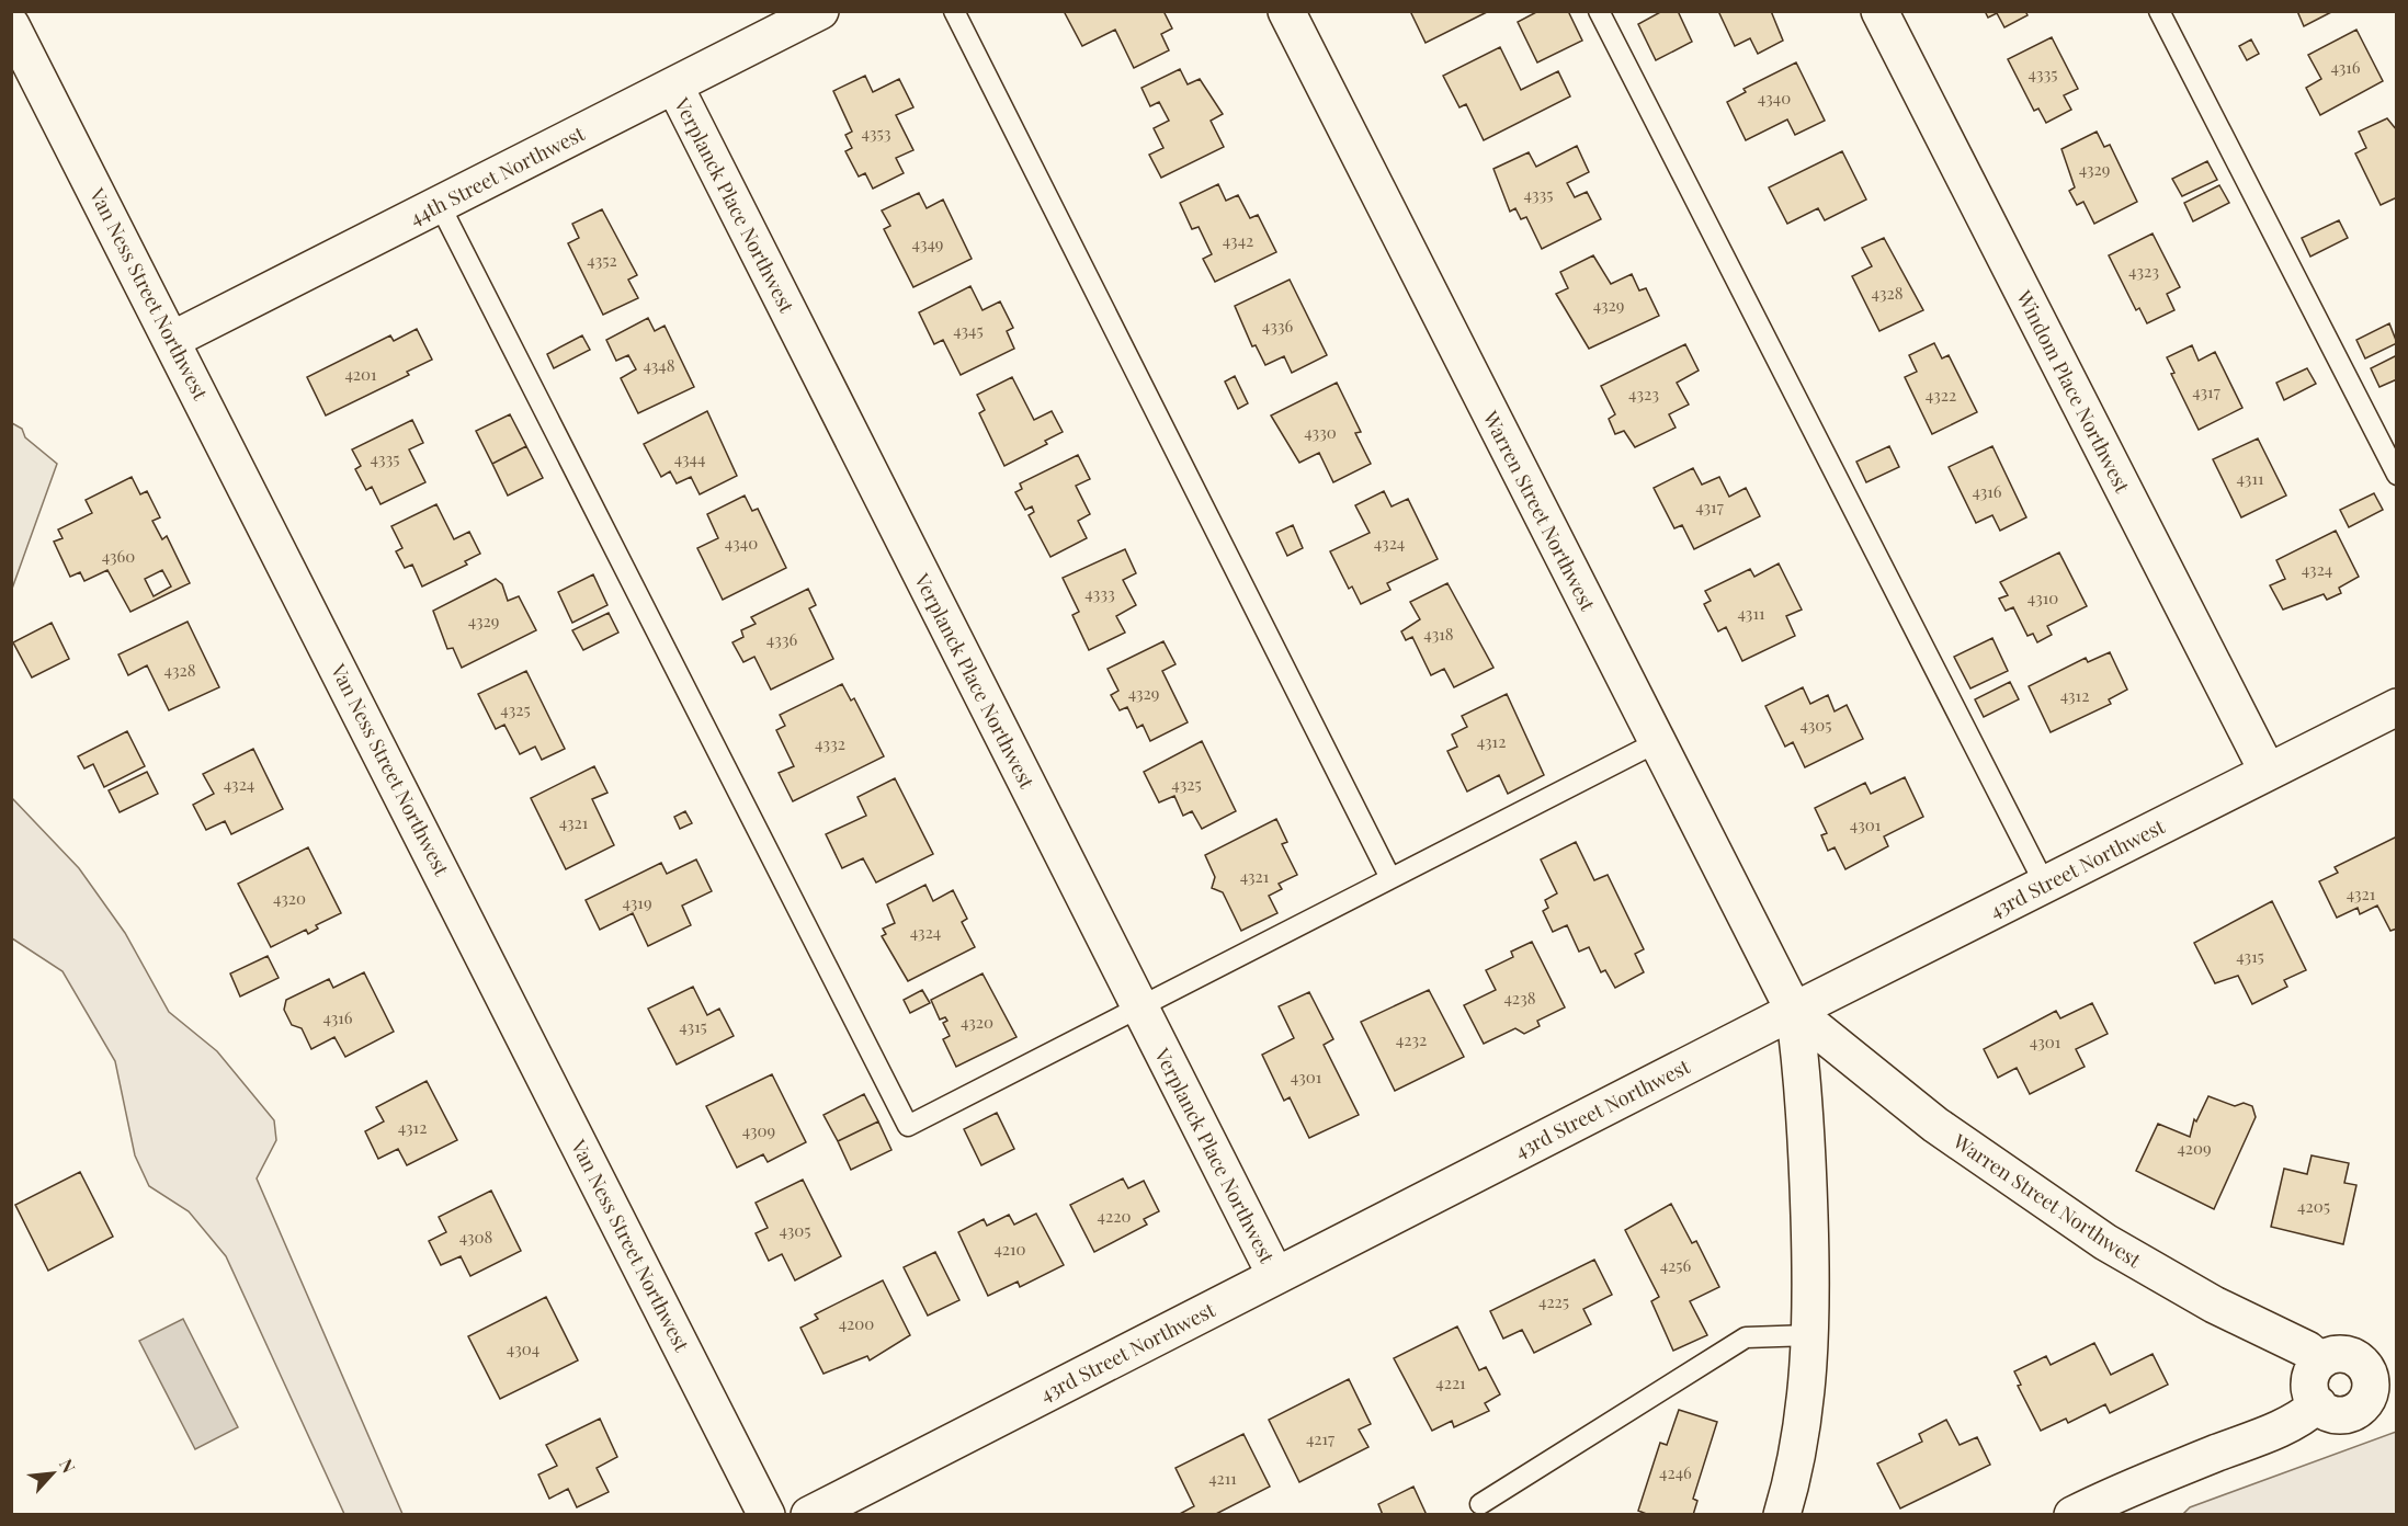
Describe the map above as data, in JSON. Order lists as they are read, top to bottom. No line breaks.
{"streets":{"street":["44th Street Northwest","Verplanck Place Northwest","Van Ness Street Northwest","Windom Place Northwest","Warren Street Northwest","43rd Street Northwest"]},"crossings":[["44th Street Northwest","Verplanck Place Northwest"],["44th Street Northwest","Van Ness Street Northwest"],["Verplanck Place Northwest","43rd Street Northwest"],["Windom Place Northwest","43rd Street Northwest"],["Warren Street Northwest","43rd Street Northwest"]],"house_numbers":["4316","4335","4340","4353","4329","4335","4342","4349","4352","4323","4328","4329","4336","4345","4348","4201","4317","4323","4322","4330","4335","4344","4311","4316","4317","4340","4324","4360","4324","4333","4310","4311","4329","4318","4336","4328","4329","4312","4325","4305","4312","4332","4324","4325","4321","4301","4321","4321","4320","4319","4324","4315","4238","4316","4320","4315","4232","4301","4301","4312","4309","4209","4205","4220","4305","4308","4210","4256","4225","4200","4304","4221","4217","4246","4211"],"north":"top right"}
